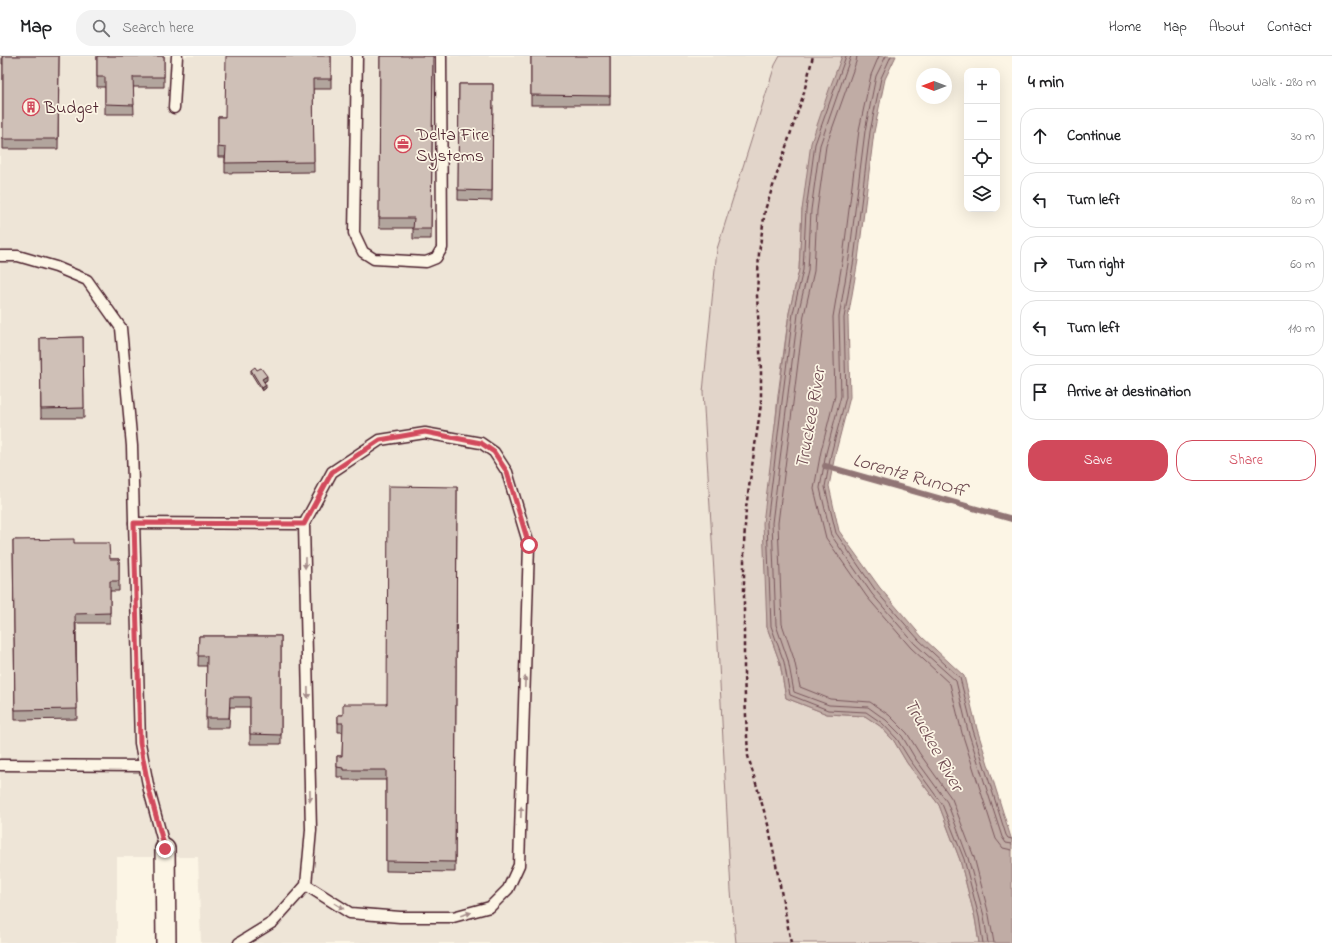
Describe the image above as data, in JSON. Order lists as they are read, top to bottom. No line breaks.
{"water":["Truckee River","Lorentz RunOff"],"places":{"building":["Budget"],"office":["Delta Fire Systems"]},"north":"left","page":{"header":"Map","search":"Search here","nav":["Home","Map","About","Contact"],"heading":["4 min","Walk · 280 m"],"map_buttons":["+","−"],"list":[["Continue","30 m"],["Turn left","80 m"],["Turn right","60 m"],["Turn left","110 m"],"Arrive at destination"],"buttons":["Save","Share"]}}
